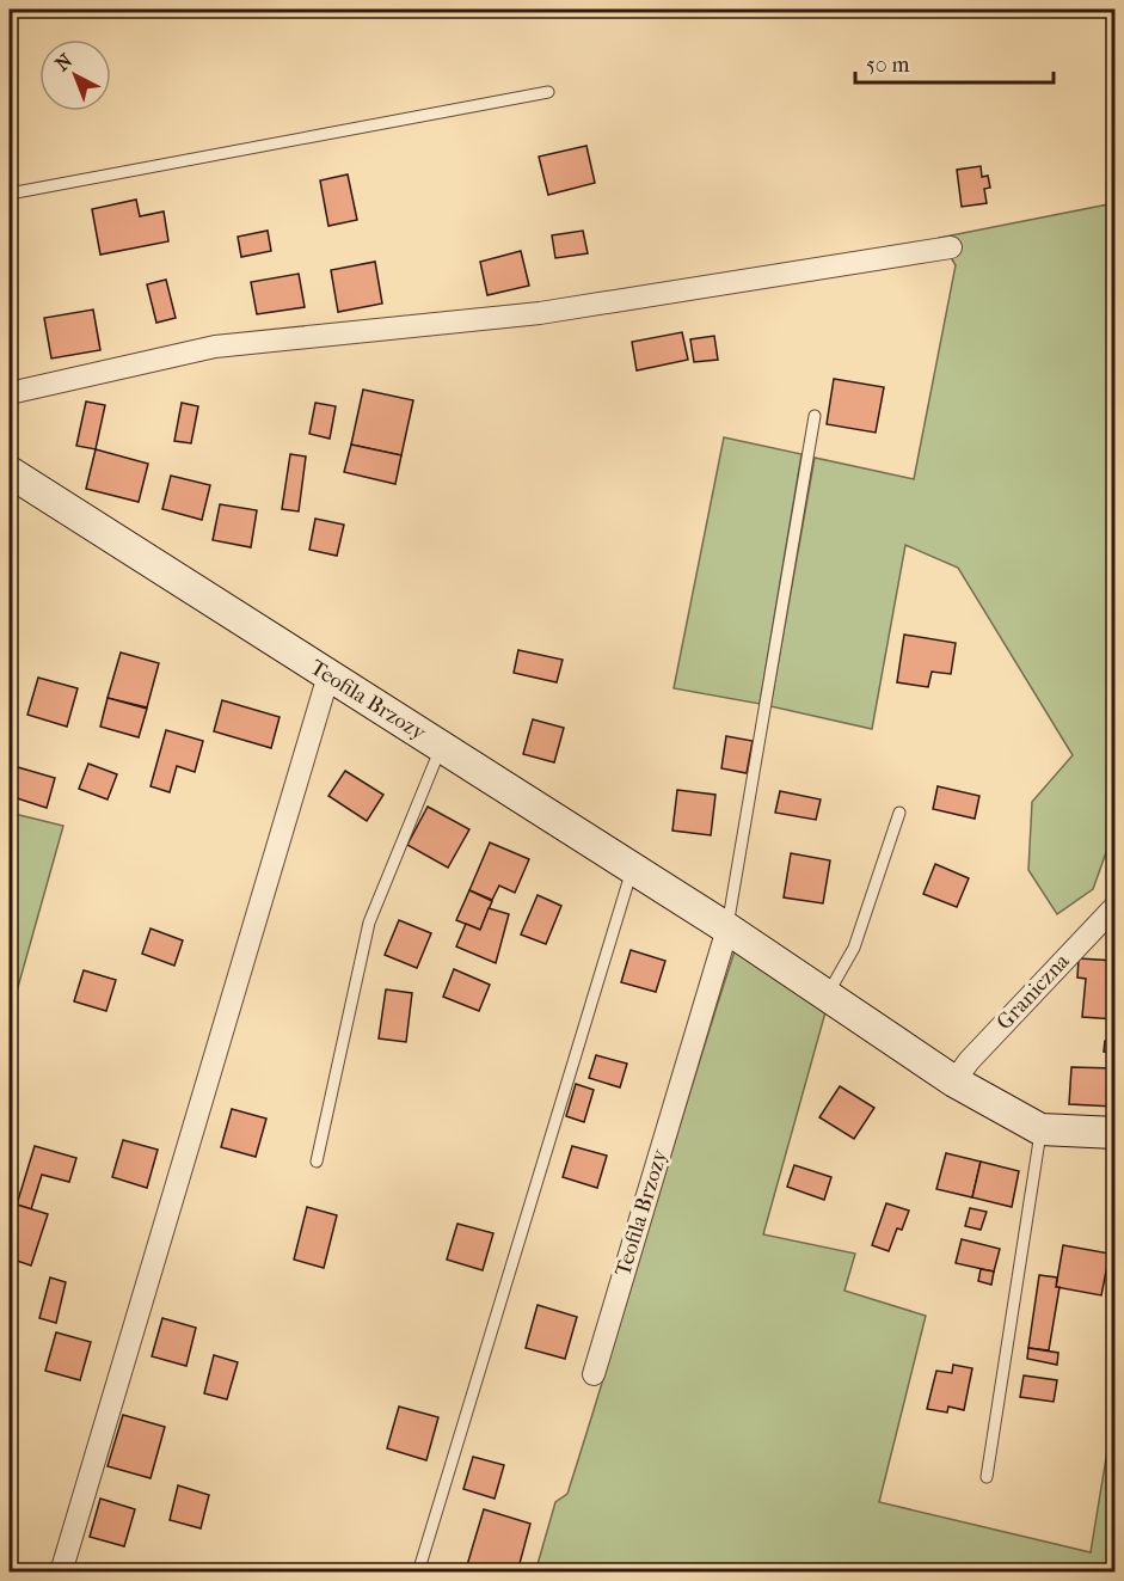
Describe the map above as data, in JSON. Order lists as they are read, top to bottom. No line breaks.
{"streets":{"street":["Teofila Brzozy","Graniczna"]},"crossings":[["Teofila Brzozy","Graniczna"]],"scale_bar":"50 m","north":"top left"}
